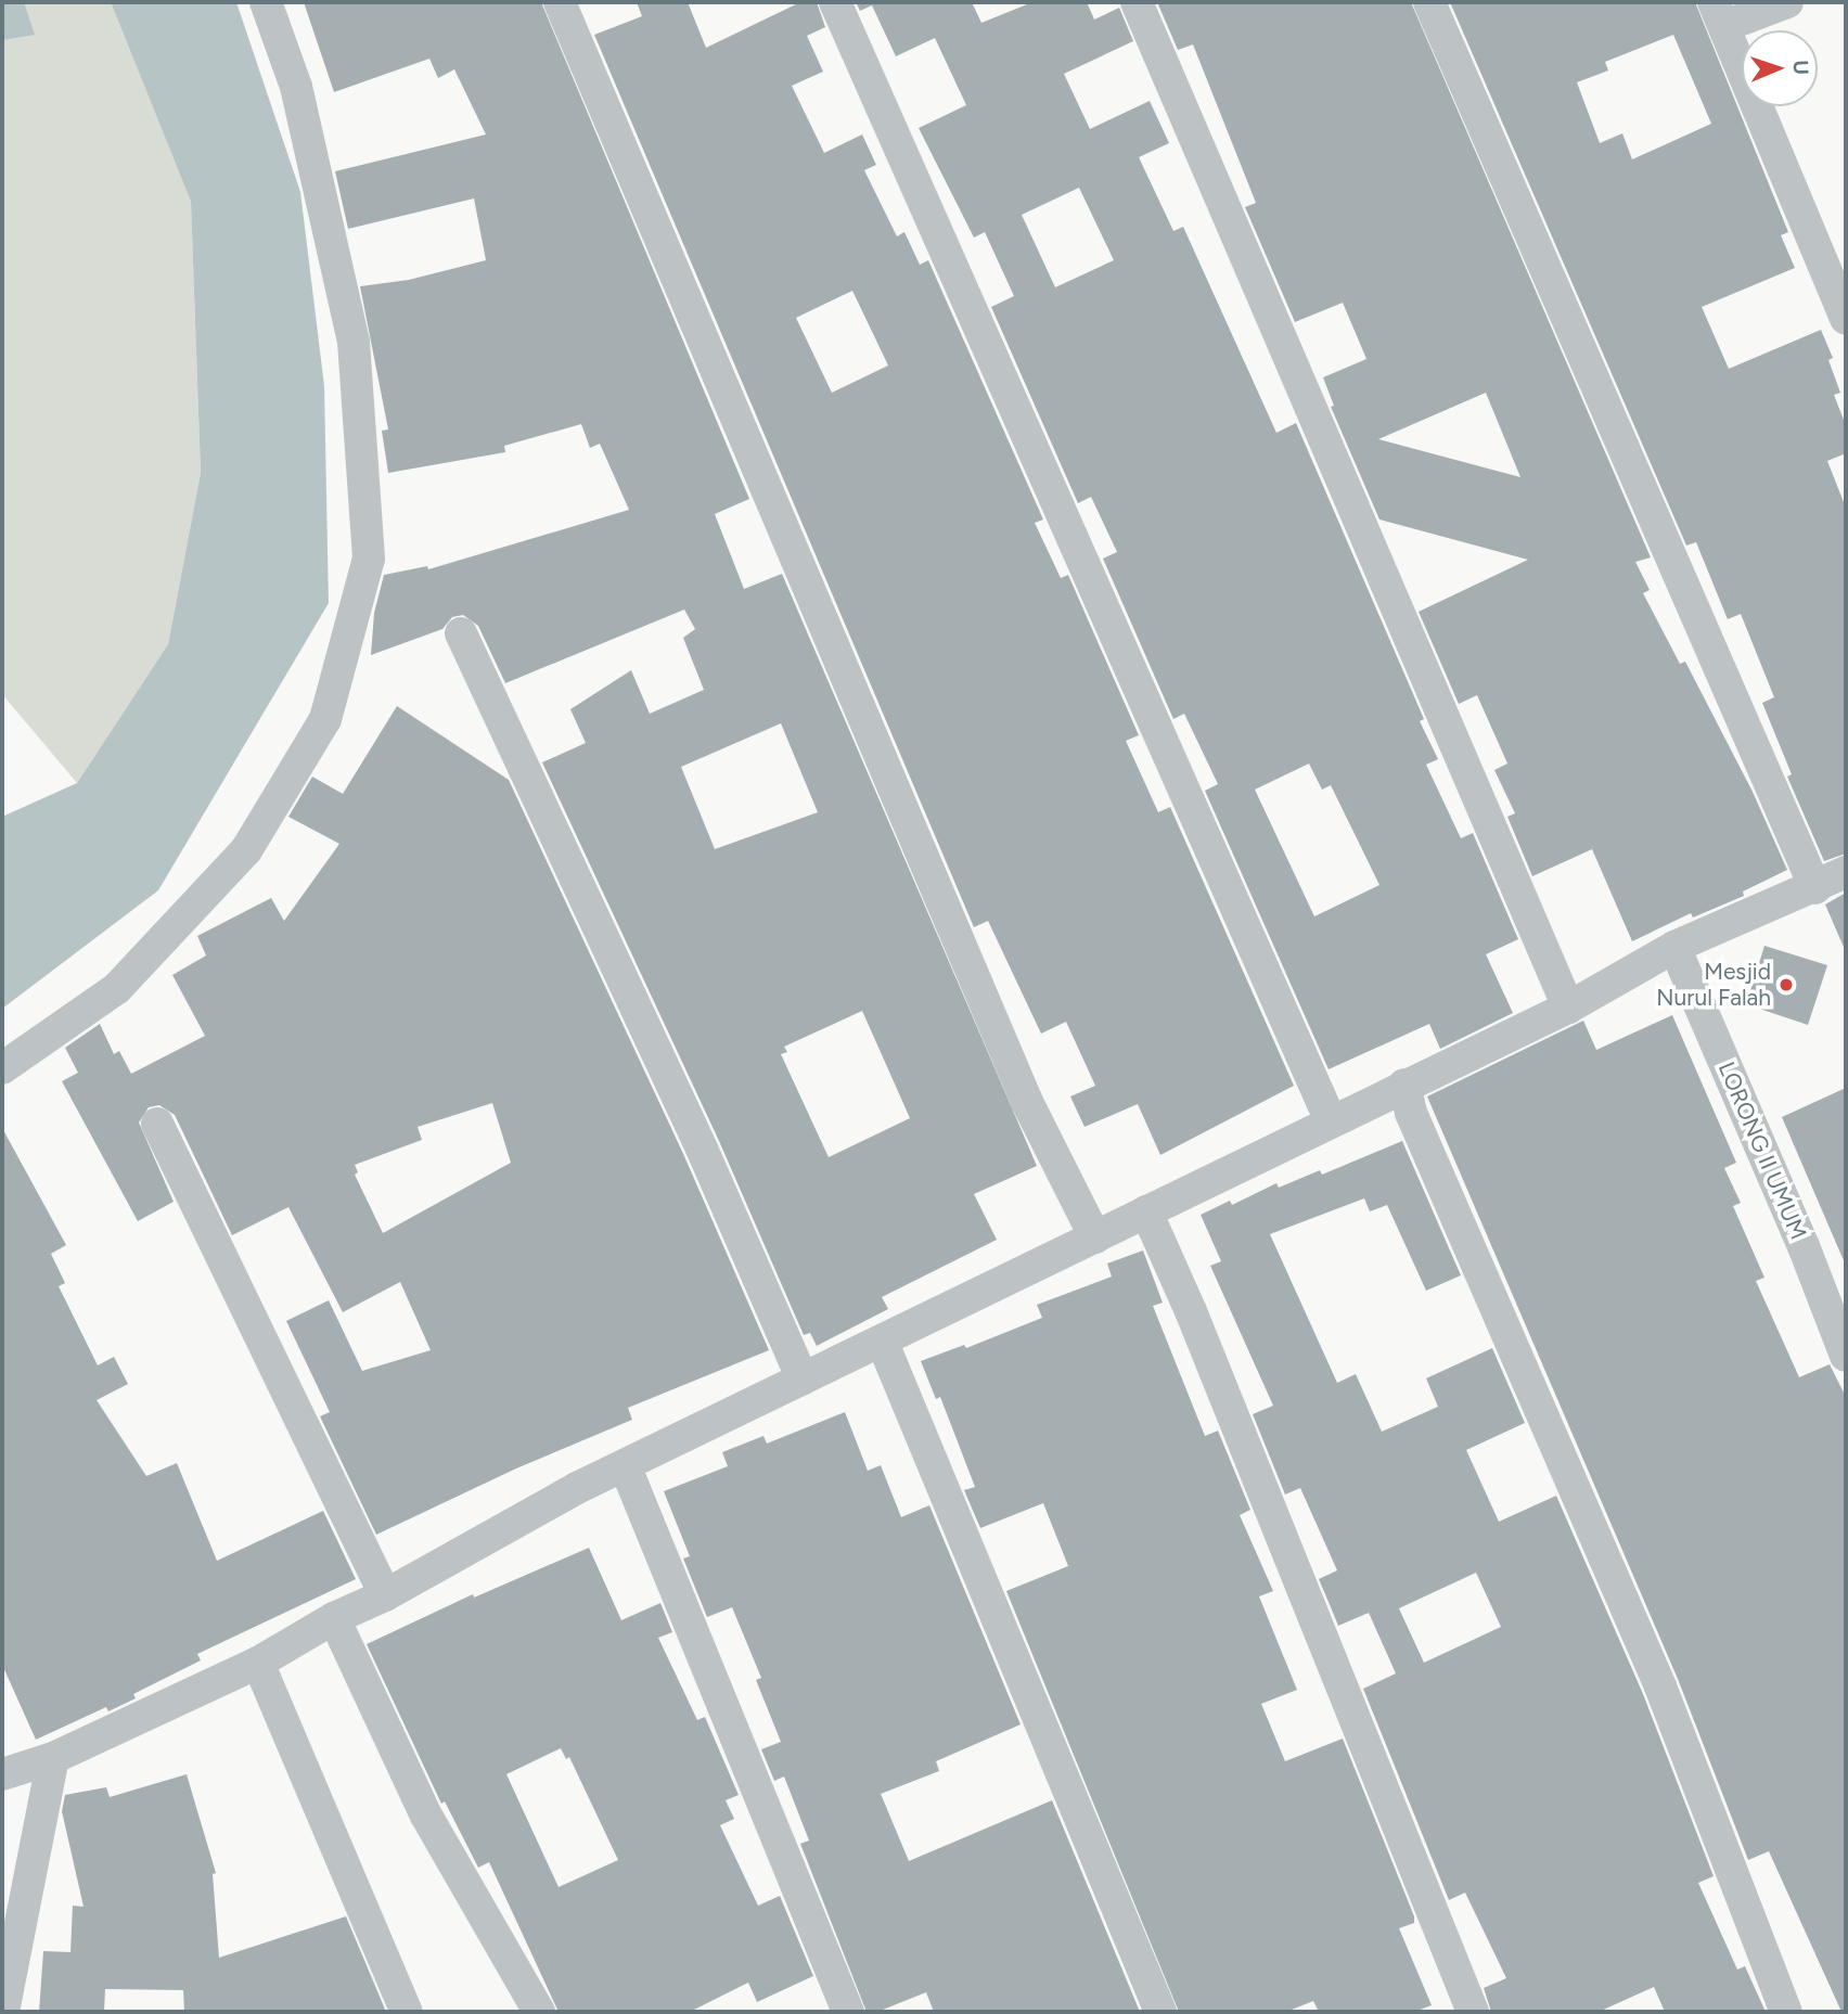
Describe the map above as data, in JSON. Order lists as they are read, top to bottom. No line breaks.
{"streets":{"street":["LORONG II UMUM"]},"places":["Mesjid Nurul Falah"],"north":"right"}
